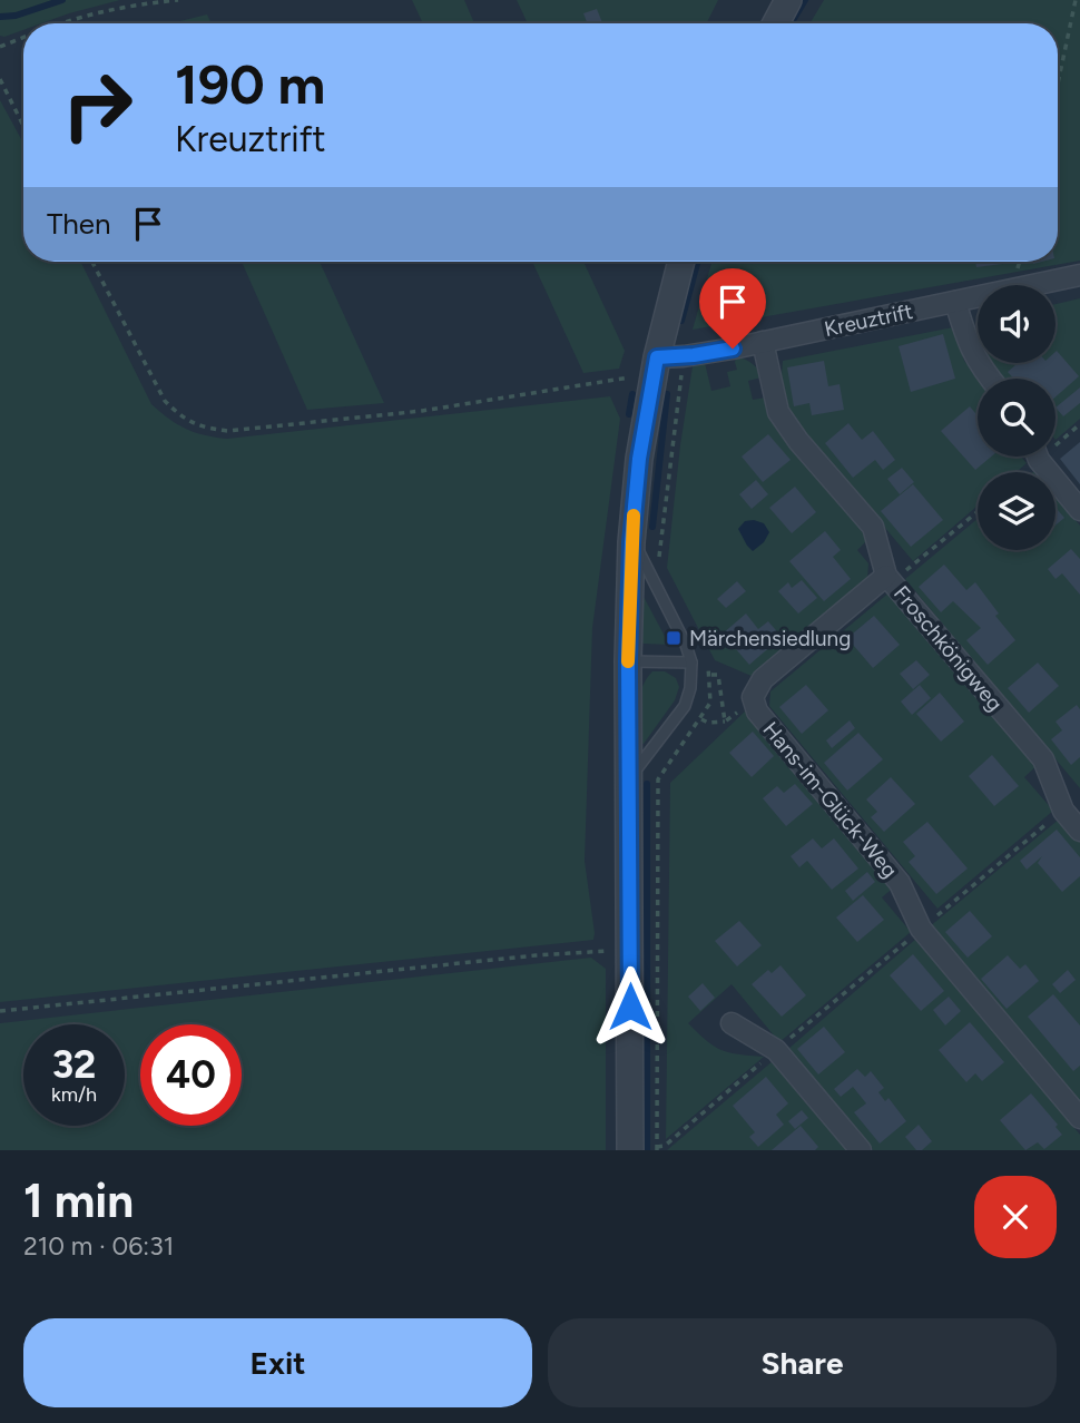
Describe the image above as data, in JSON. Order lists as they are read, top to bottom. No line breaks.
{"streets":{"street":["Kreuztrift","Froschkönigweg","Hans-im-Glück-Weg"]},"crossings":[["Kreuztrift","Froschkönigweg"],["Froschkönigweg","Hans-im-Glück-Weg"]],"places":{"transit":["Märchensiedlung"]},"page":{"turn":["190 m","Kreuztrift"],"then":"Then","speed":"32 km/h","limit":"40","heading":["1 min","210 m · 06:31"],"buttons":["Exit","Share"]}}
